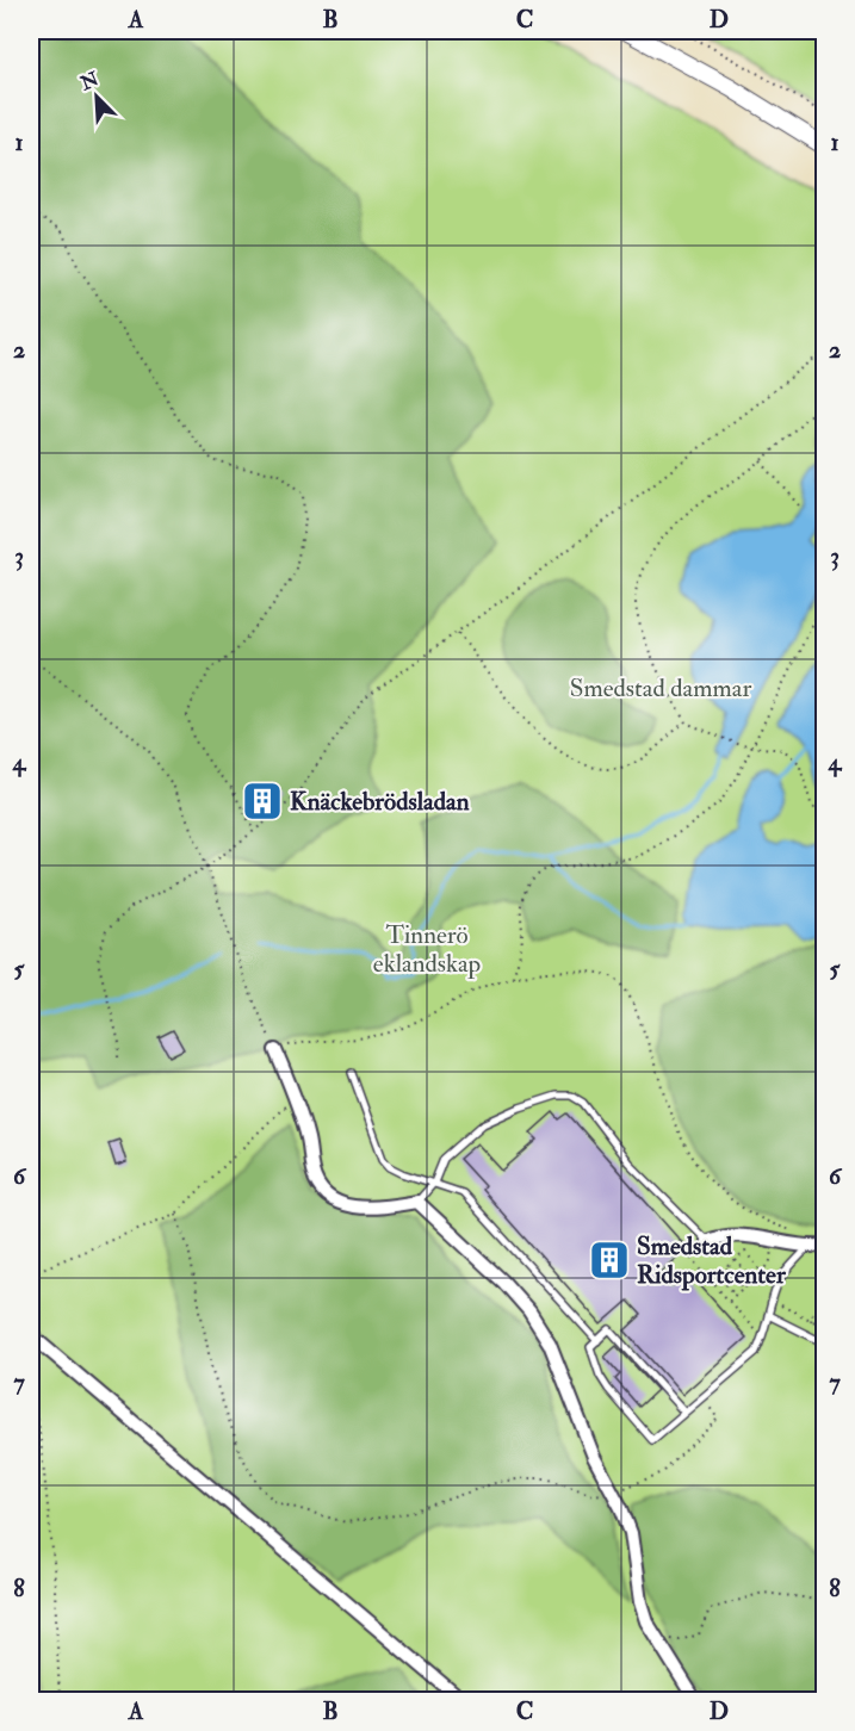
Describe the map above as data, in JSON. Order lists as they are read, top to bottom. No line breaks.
{"parks":["Smedstad dammar","Tinnerö eklandskap"],"places":{"building":["Knäckebrödsladan","Smedstad Ridsportcenter"]},"north":"top left","grid":{"columns":["A","B","C","D"],"rows":["1","2","3","4","5","6","7","8"]}}
